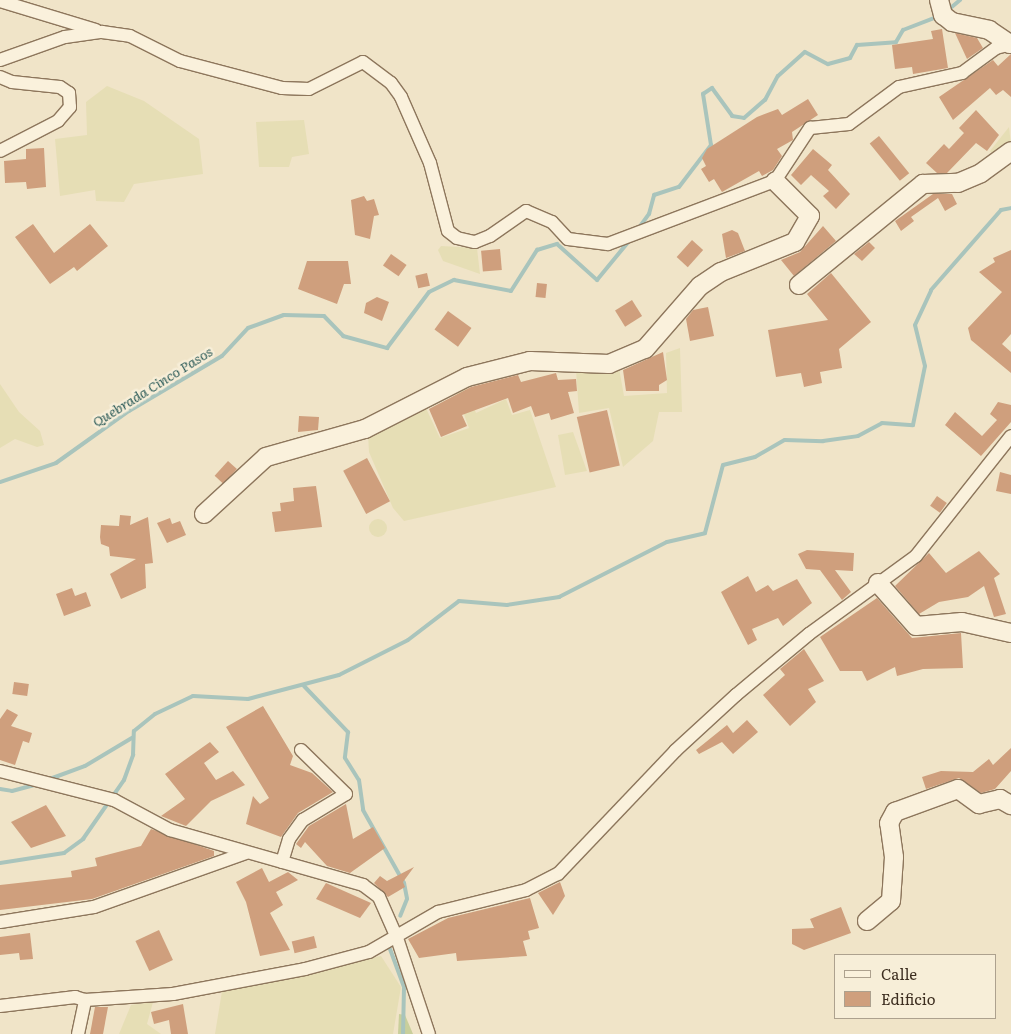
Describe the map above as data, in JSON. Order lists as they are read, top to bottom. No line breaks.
{"water":["Quebrada Cinco Pasos"],"legend":["Calle","Edificio"]}
